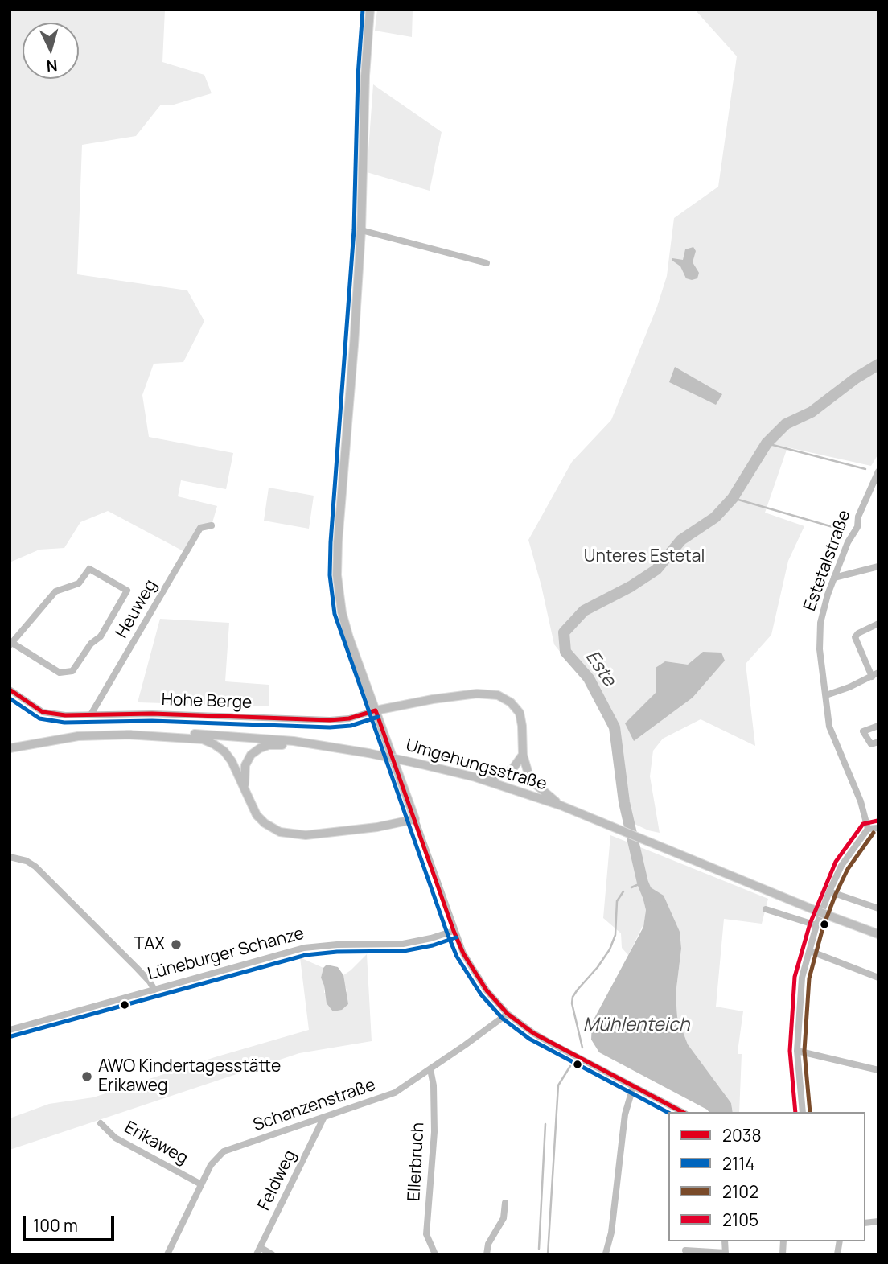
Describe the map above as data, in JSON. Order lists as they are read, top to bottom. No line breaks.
{"streets":{"main road":["Umgehungsstraße"],"street":["Estetalstraße","Heuweg","Hohe Berge","Lüneburger Schanze","Schanzenstraße","Erikaweg","Ellerbruch","Feldweg"]},"crossings":[["Heuweg","Hohe Berge"],["Schanzenstraße","Erikaweg"],["Schanzenstraße","Ellerbruch"],["Schanzenstraße","Feldweg"]],"water":["Este","Mühlenteich"],"parks":["Unteres Estetal"],"places":["TAX","AWO Kindertagesstätte Erikaweg"],"lines":["transit line 2114","transit line 2038","transit line 2105","transit line 2102"],"legend":["2038","2114","2102","2105"],"scale_bar":"100 m","north":"bottom"}
